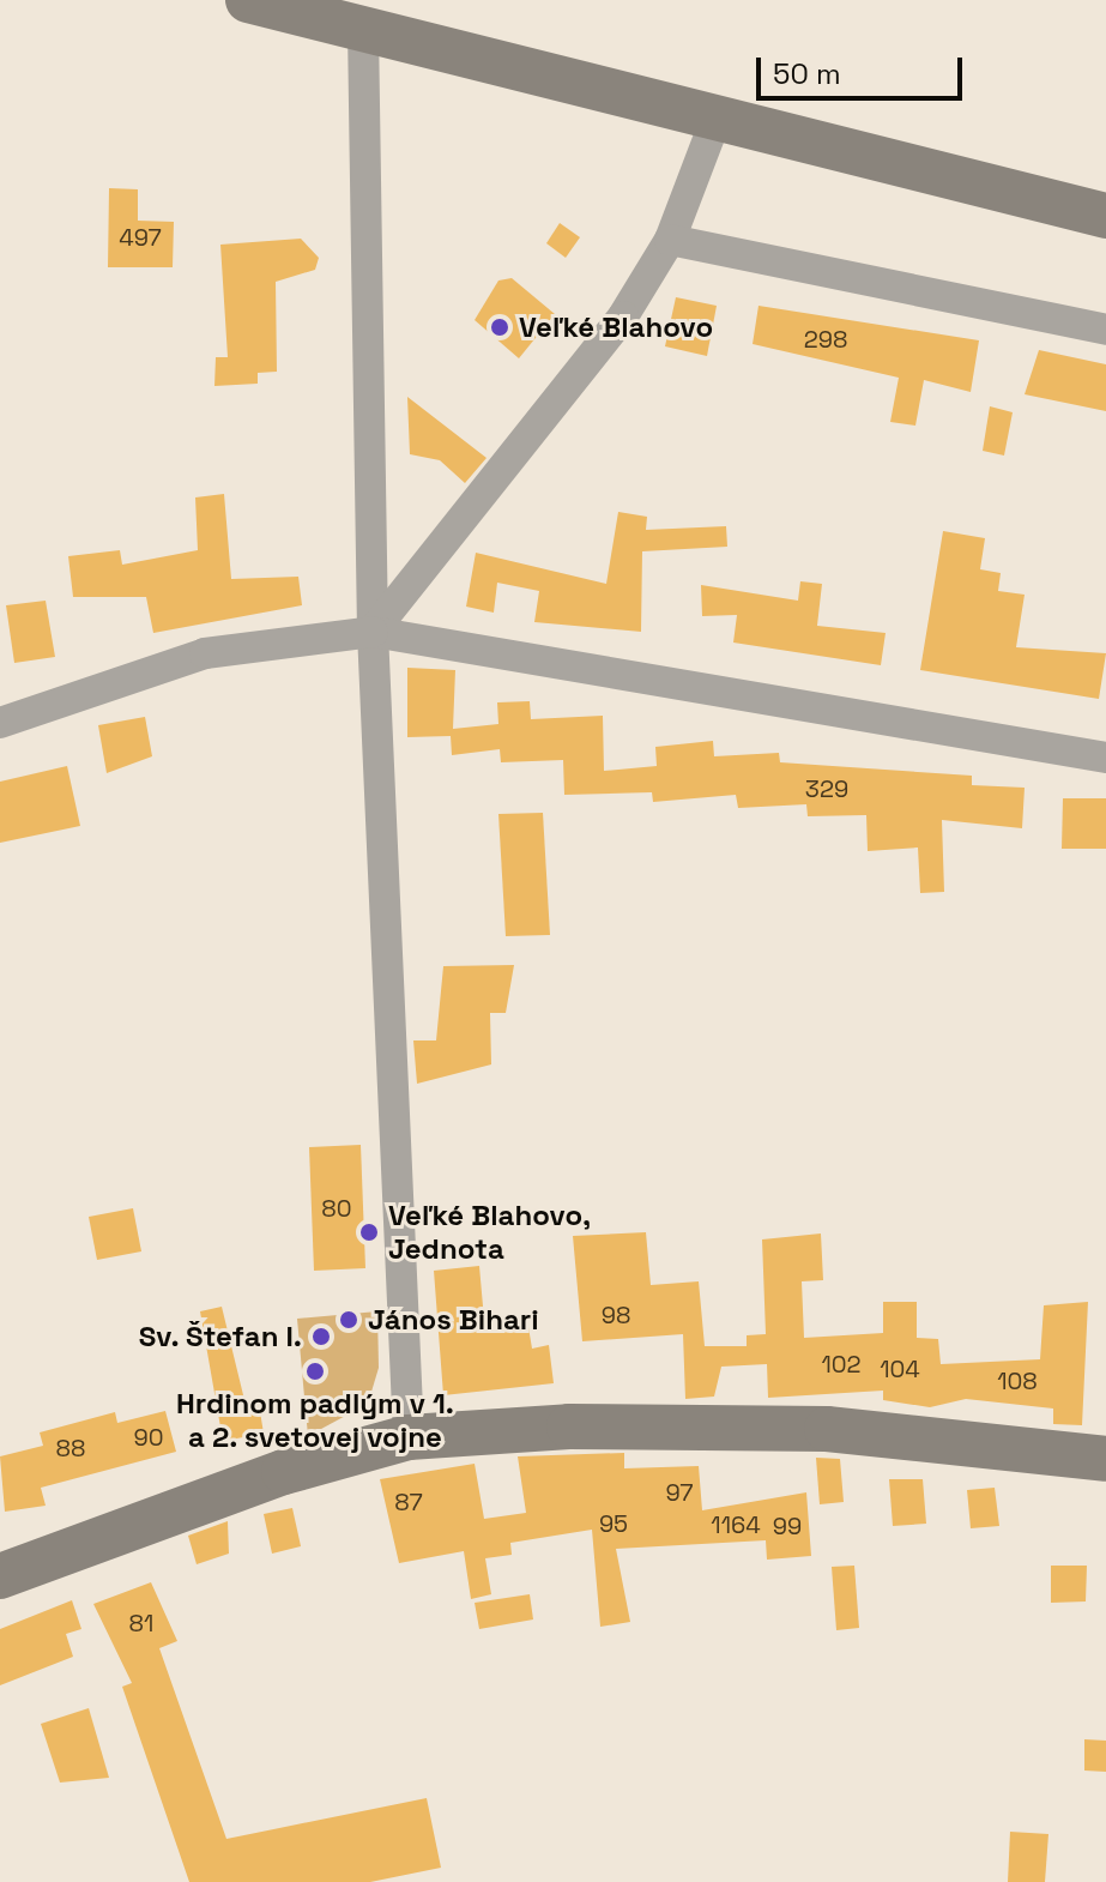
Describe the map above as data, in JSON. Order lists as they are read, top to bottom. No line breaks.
{"places":["Veľké Blahovo","Veľké Blahovo, Jednota","János Bihari","Sv. Štefan I.","Hrdinom padlým v 1. a 2. svetovej vojne"],"house_numbers":["497","298","329","80","98","102","104","108","90","88","97","87","95","1164","99","81"],"scale_bar":"50 m"}
